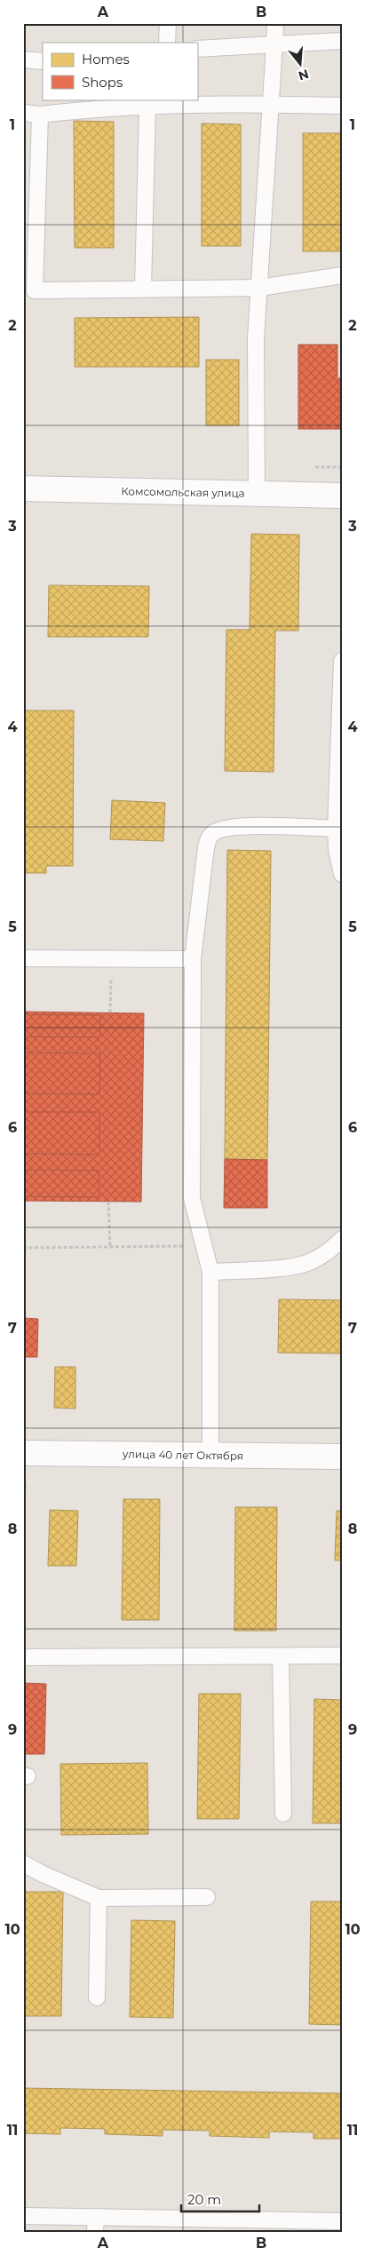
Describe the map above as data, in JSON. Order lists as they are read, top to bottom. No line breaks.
{"streets":{"street":["Комсомольская улица","улица 40 лет Октября"]},"legend":["Homes","Shops"],"scale_bar":"20 m","north":"bottom","grid":{"columns":["A","B"],"rows":["1","2","3","4","5","6","7","8","9","10","11"]}}
